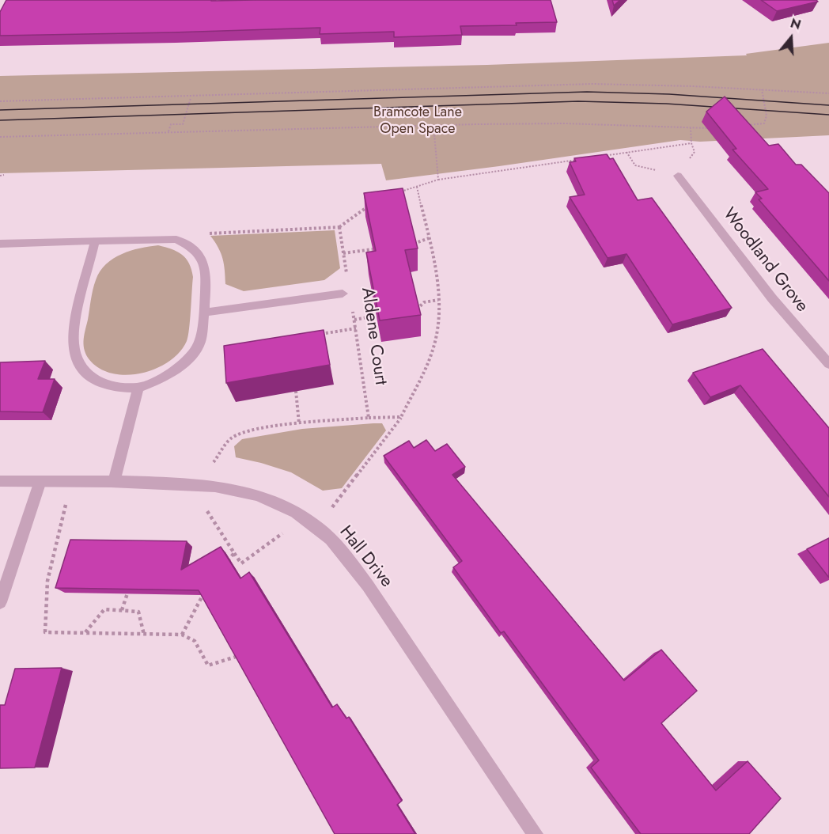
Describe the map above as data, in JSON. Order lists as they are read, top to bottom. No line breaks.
{"streets":{"street":["Woodland Grove","Aldene Court","Hall Drive"]},"parks":["Bramcote Lane Open Space"],"north":"top"}
